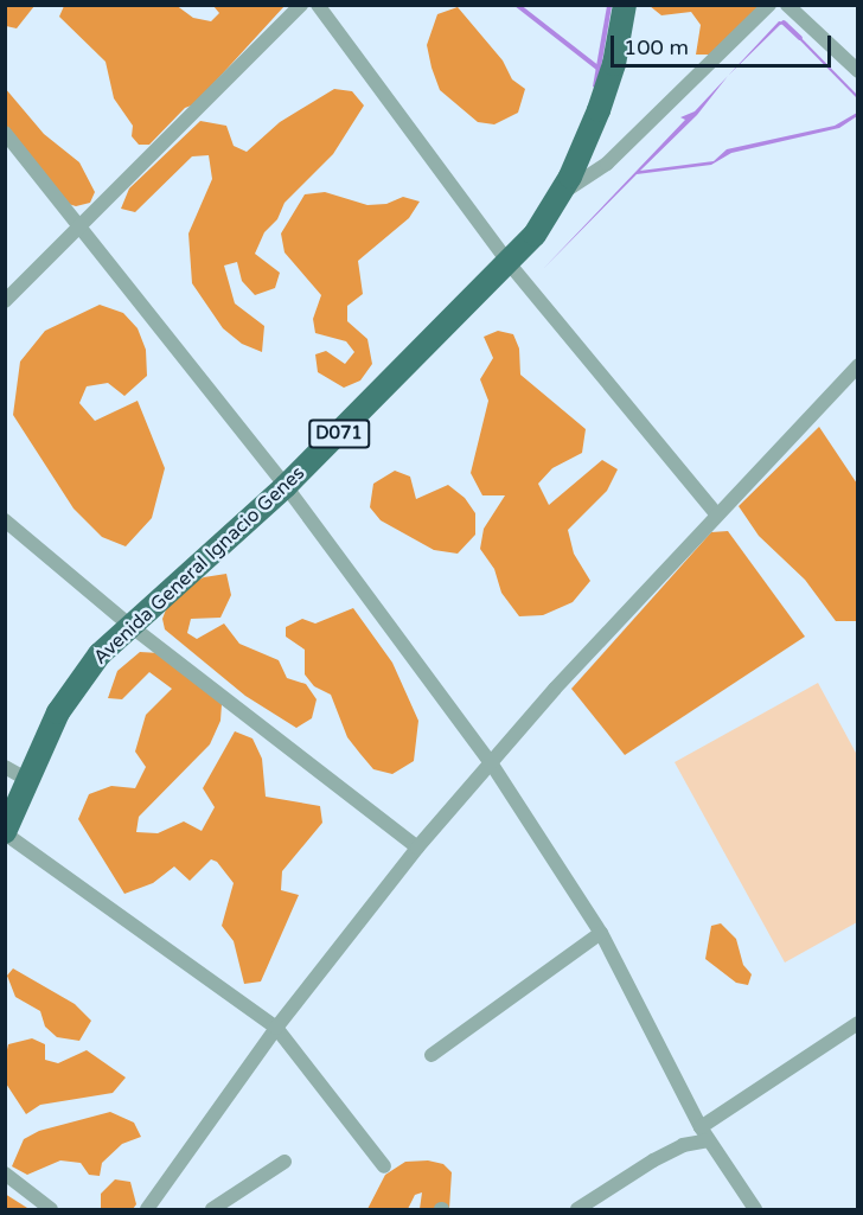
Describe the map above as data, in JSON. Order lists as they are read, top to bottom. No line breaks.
{"streets":{"main road":["D071","Avenida General Ignacio Genes"]},"scale_bar":"100 m"}
